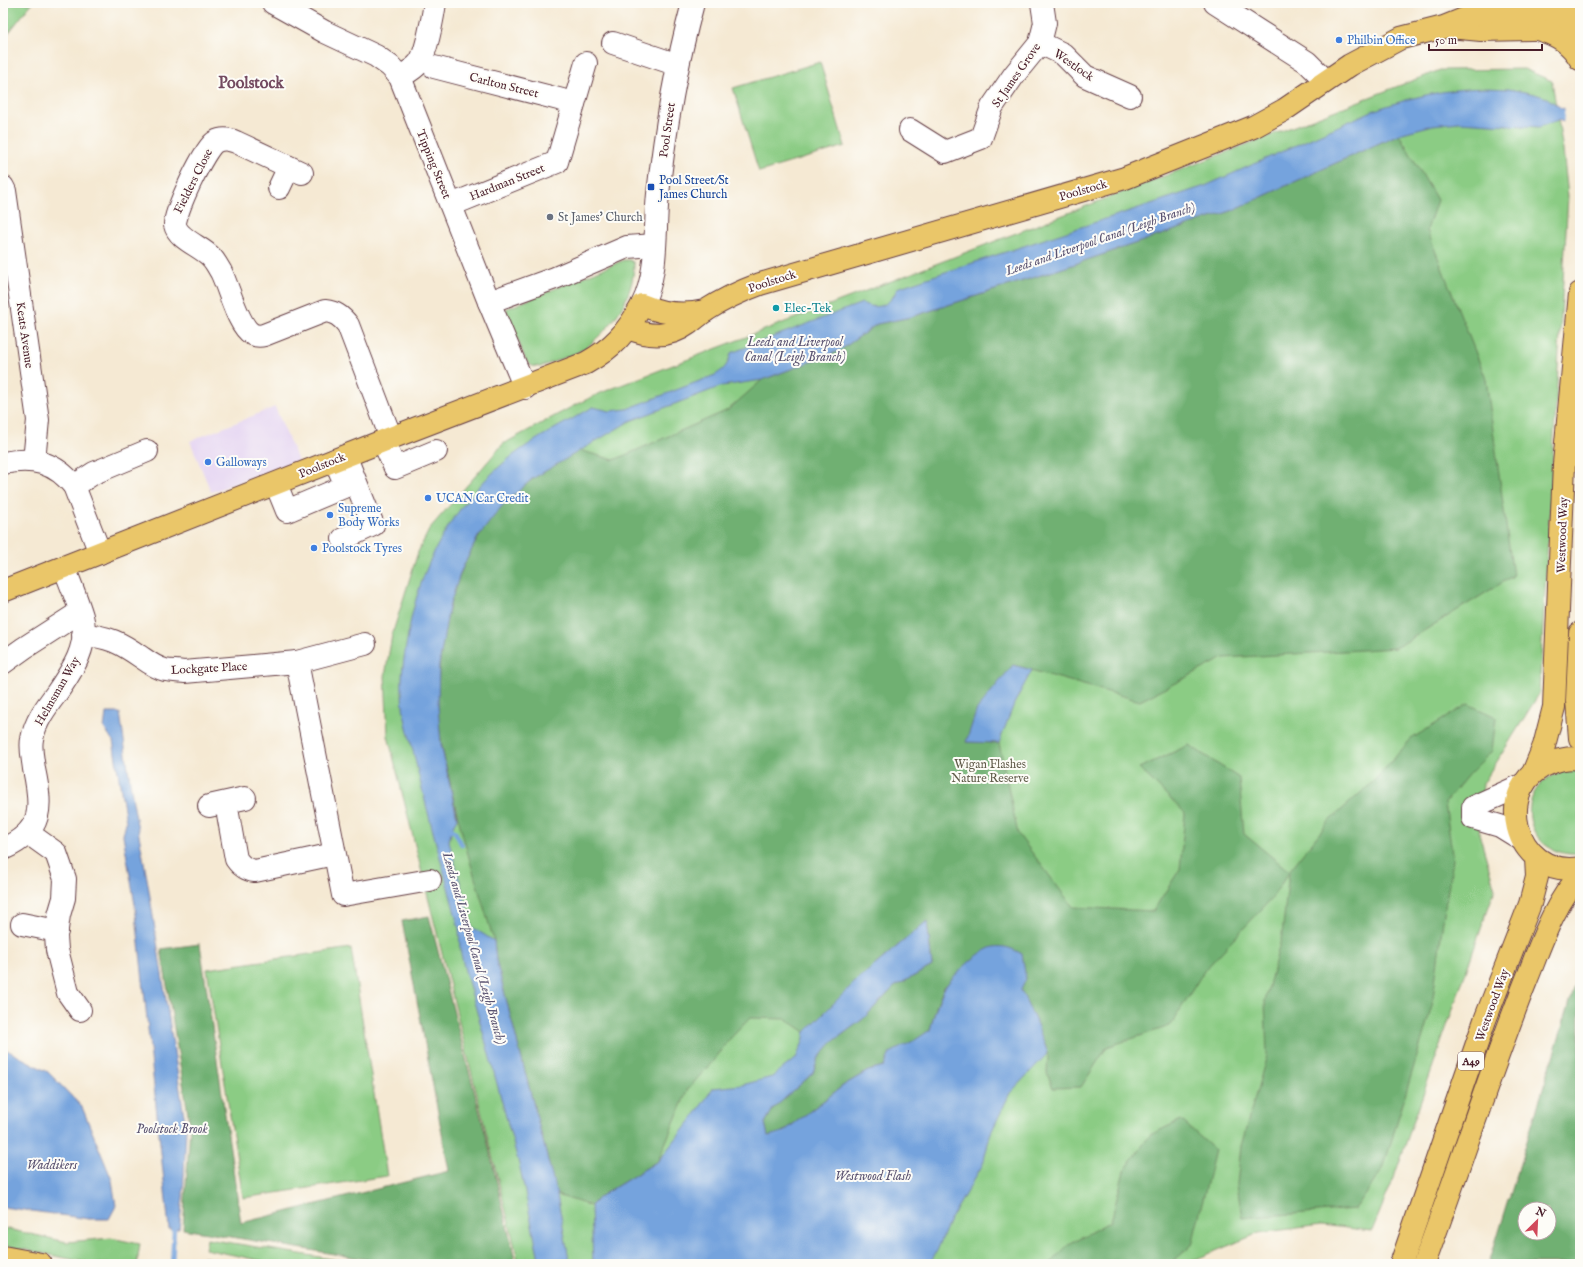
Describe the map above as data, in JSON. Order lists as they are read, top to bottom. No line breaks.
{"streets":{"main road":["Poolstock","Westwood Way","A49"],"street":["Westlock","St James Grove","Carlton Street","Pool Street","Tipping Street","Fielders Close","Hardman Street","Keats Avenue","Lockgate Place","Helmsman Way"]},"crossings":[["Westlock","St James Grove"],["Carlton Street","Hardman Street"],["Pool Street","Poolstock"],["Tipping Street","Hardman Street"],["Tipping Street","Poolstock"],["Fielders Close","Poolstock"],["Poolstock","Helmsman Way"],["Lockgate Place","Helmsman Way"]],"districts":["Poolstock"],"water":["Leeds and Liverpool Canal (Leigh Branch)","Poolstock Brook","Waddikers","Westwood Flash"],"parks":["Wigan Flashes Nature Reserve"],"places":{"other":["Philbin Office","St James' Church","Elec-Tek","Galloways","UCAN Car Credit","Supreme Body Works","Poolstock Tyres"],"transit":["Pool Street/St James Church"]},"scale_bar":"50 m","north":"top right"}
